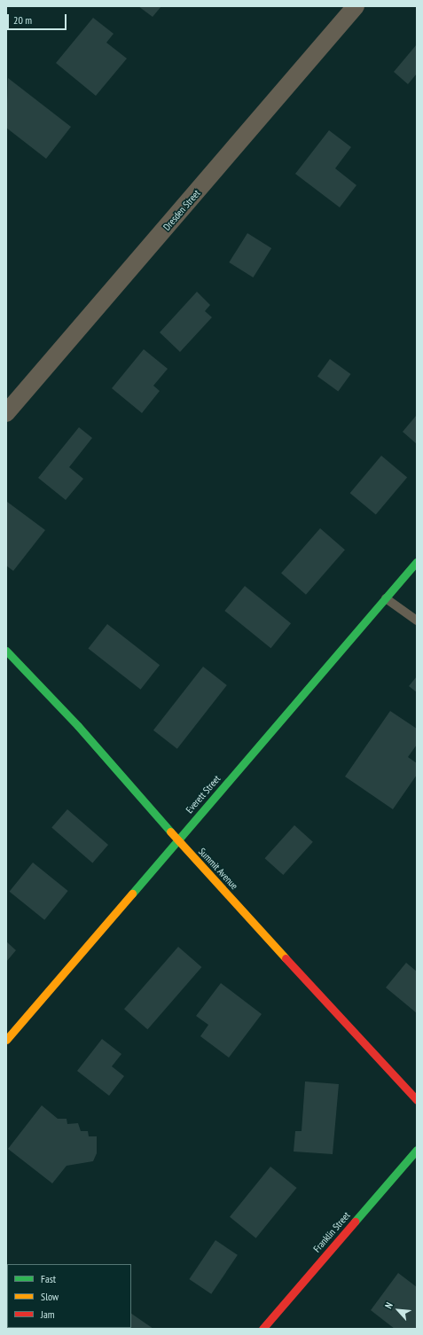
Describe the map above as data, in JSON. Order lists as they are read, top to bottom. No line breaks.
{"streets":{"street":["Dresden Street","Everett Street","Summit Avenue","Franklin Street"]},"crossings":[["Everett Street","Summit Avenue"]],"legend":["Fast","Slow","Jam"],"scale_bar":"20 m","north":"top left"}
